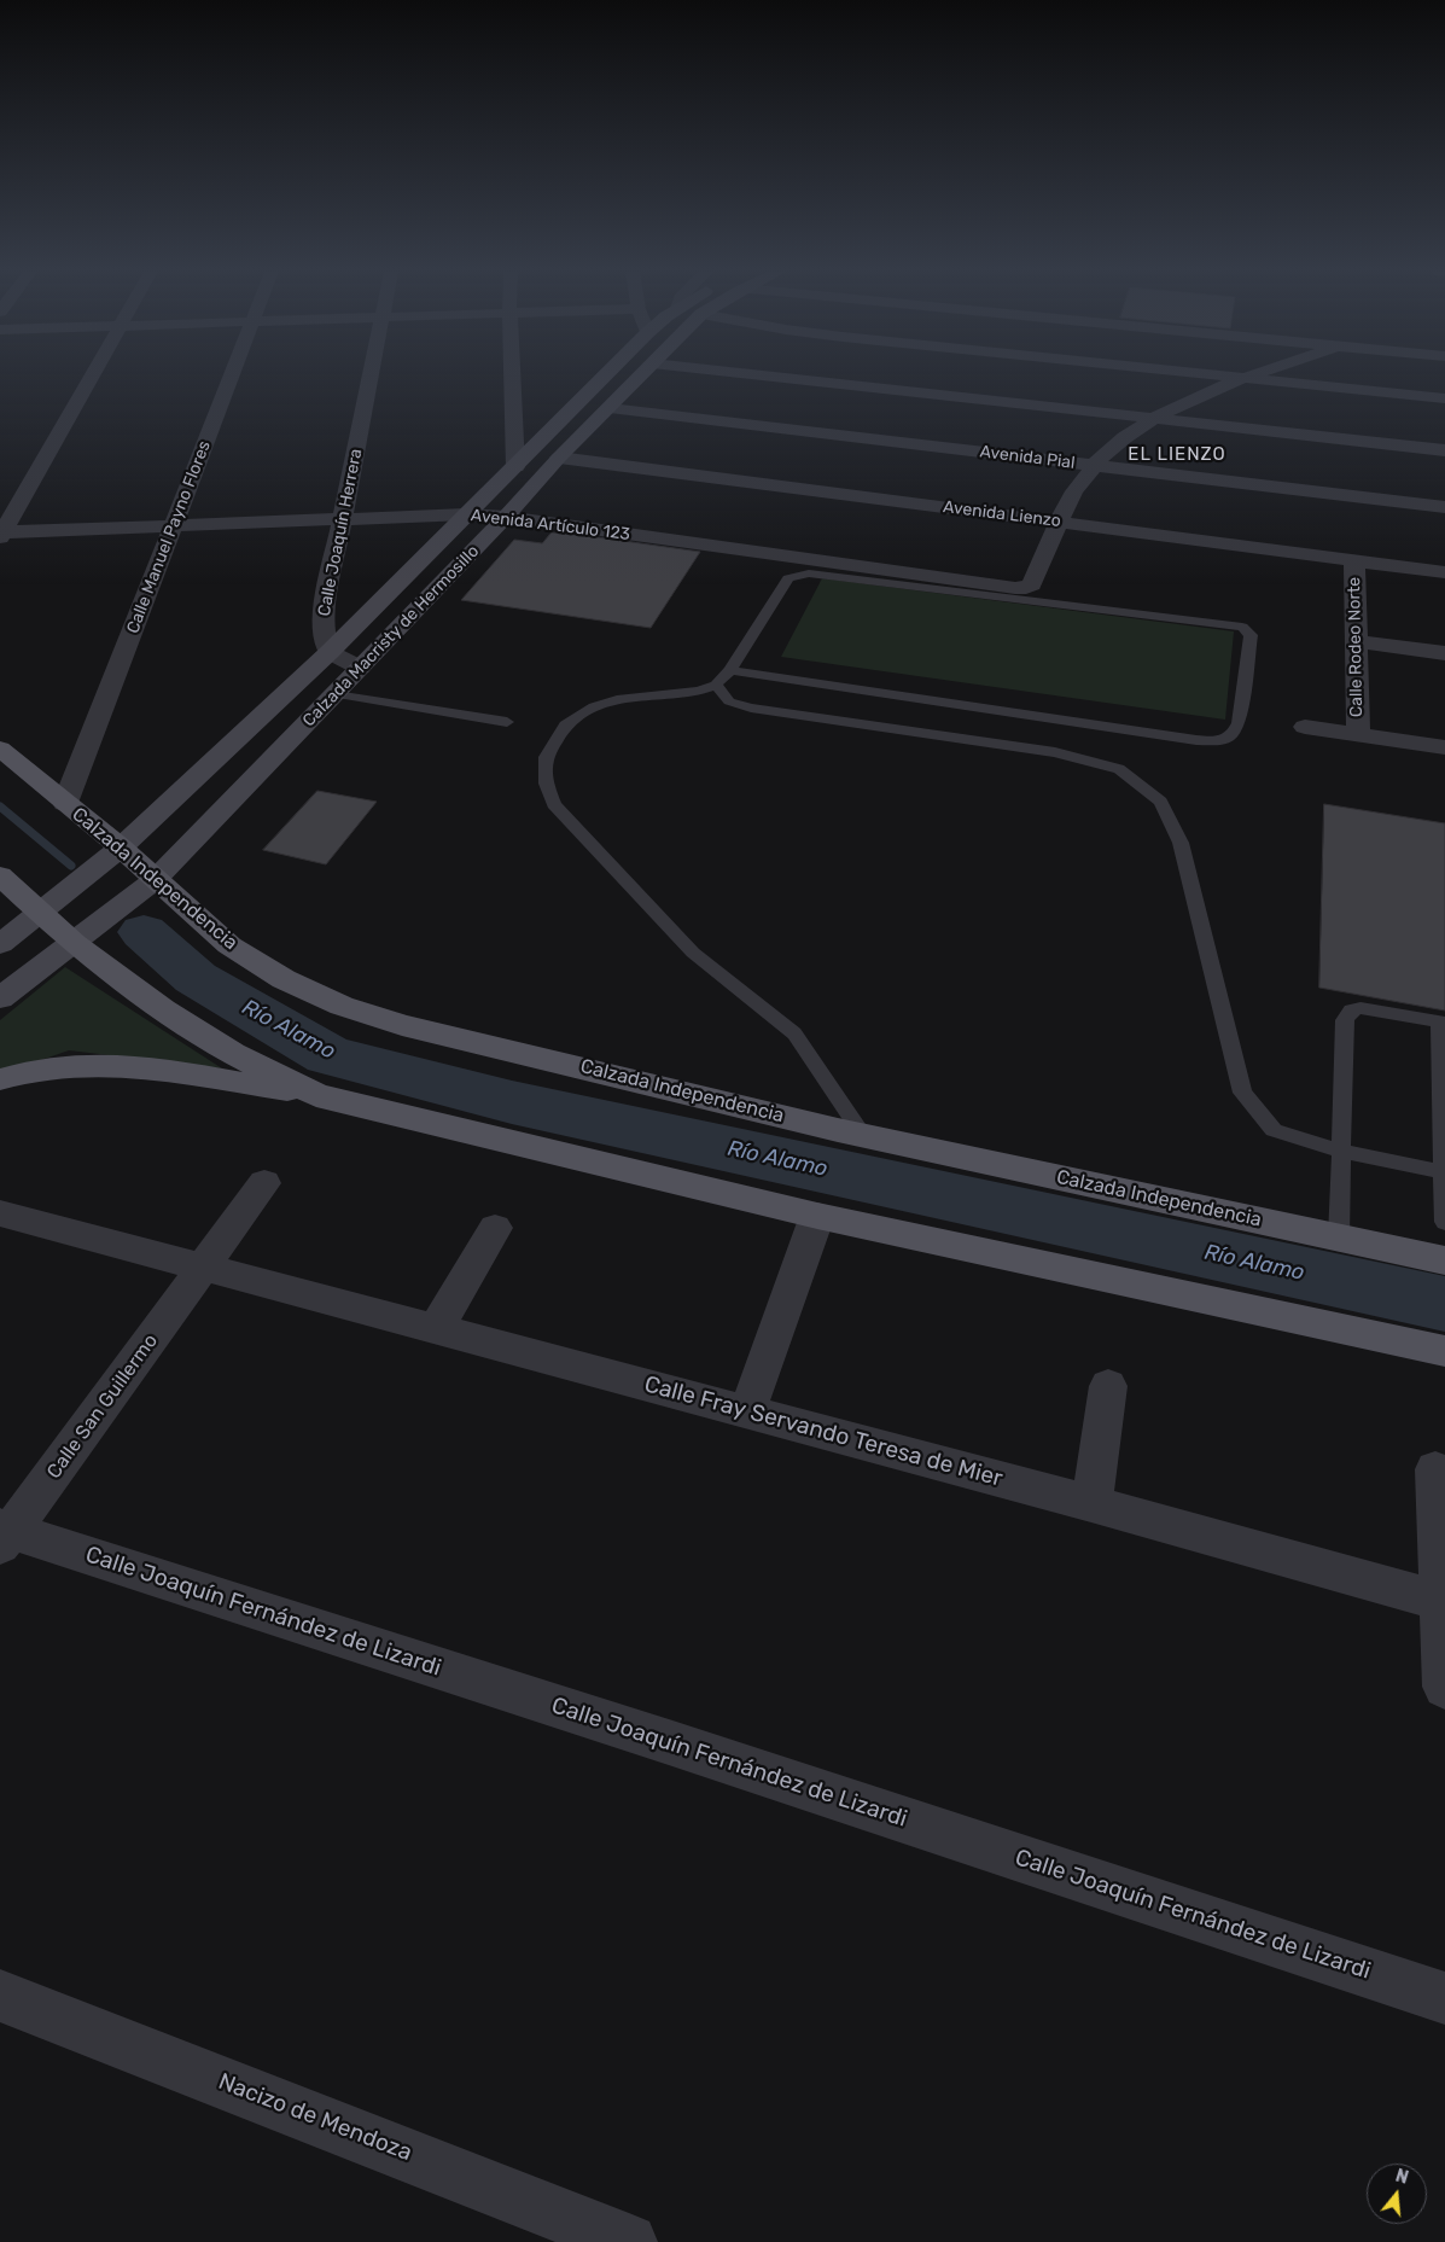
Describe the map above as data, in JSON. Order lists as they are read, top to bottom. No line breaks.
{"streets":{"main road":["Calzada Macristy de Hermosillo","Calzada Independencia"],"street":["Avenida Pial","Avenida Lienzo","Avenida Artículo 123","Calle Joaquín Herrera","Calle Manuel Payno Flores","Calle Rodeo Norte","Calle San Guillermo","Calle Fray Servando Teresa de Mier","Calle Joaquín Fernández de Lizardi","Nacizo de Mendoza"]},"crossings":[["Avenida Pial","Calzada Macristy de Hermosillo"],["Avenida Lienzo","Calzada Macristy de Hermosillo"],["Avenida Lienzo","Calle Rodeo Norte"],["Avenida Artículo 123","Calle Joaquín Herrera"],["Avenida Artículo 123","Calle Manuel Payno Flores"],["Avenida Artículo 123","Calzada Macristy de Hermosillo"],["Calle Joaquín Herrera","Calzada Macristy de Hermosillo"],["Calle Manuel Payno Flores","Calzada Independencia"],["Calzada Macristy de Hermosillo","Calzada Independencia"],["Calle San Guillermo","Calle Fray Servando Teresa de Mier"],["Calle San Guillermo","Calle Joaquín Fernández de Lizardi"]],"districts":["EL LIENZO"],"water":["Río Alamo"],"north":"top"}
